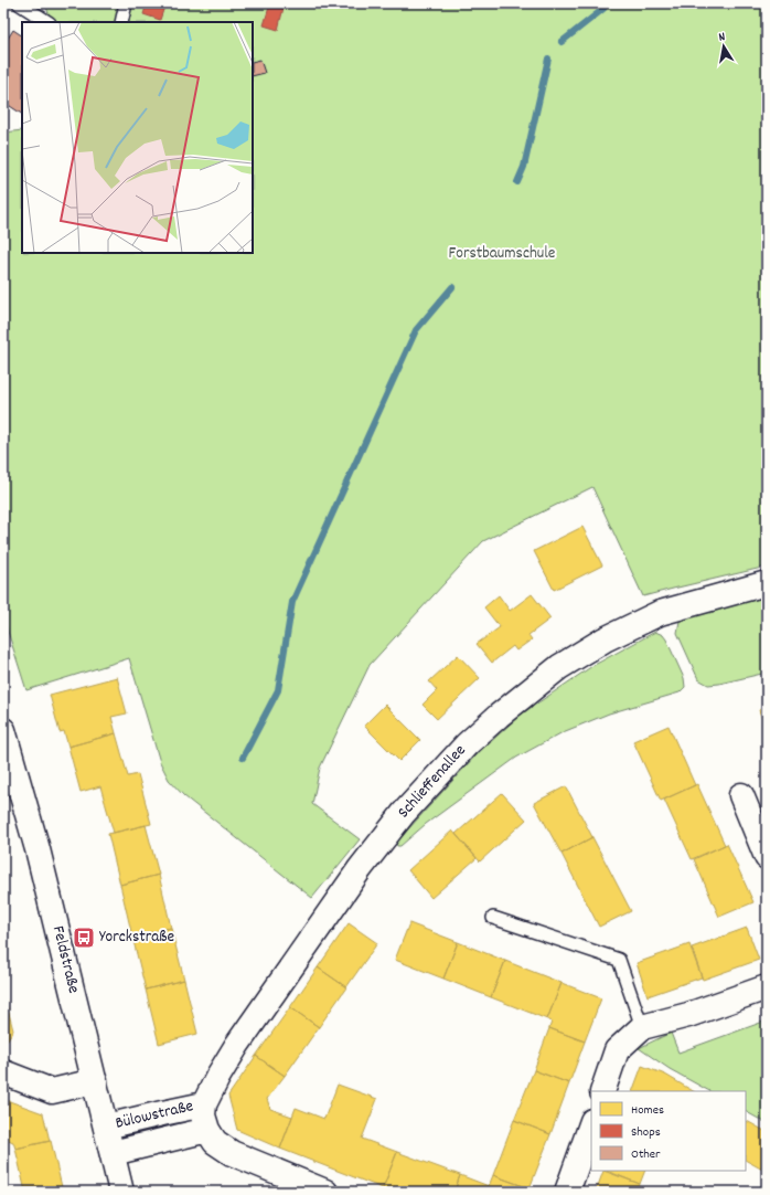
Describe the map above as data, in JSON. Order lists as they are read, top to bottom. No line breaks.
{"streets":{"street":["Schlieffenallee","Feldstraße","Bülowstraße"]},"crossings":[["Schlieffenallee","Bülowstraße"],["Feldstraße","Bülowstraße"]],"parks":["Forstbaumschule"],"places":{"bus stop":["Yorckstraße"]},"legend":["Homes","Shops","Other"],"north":"top"}
